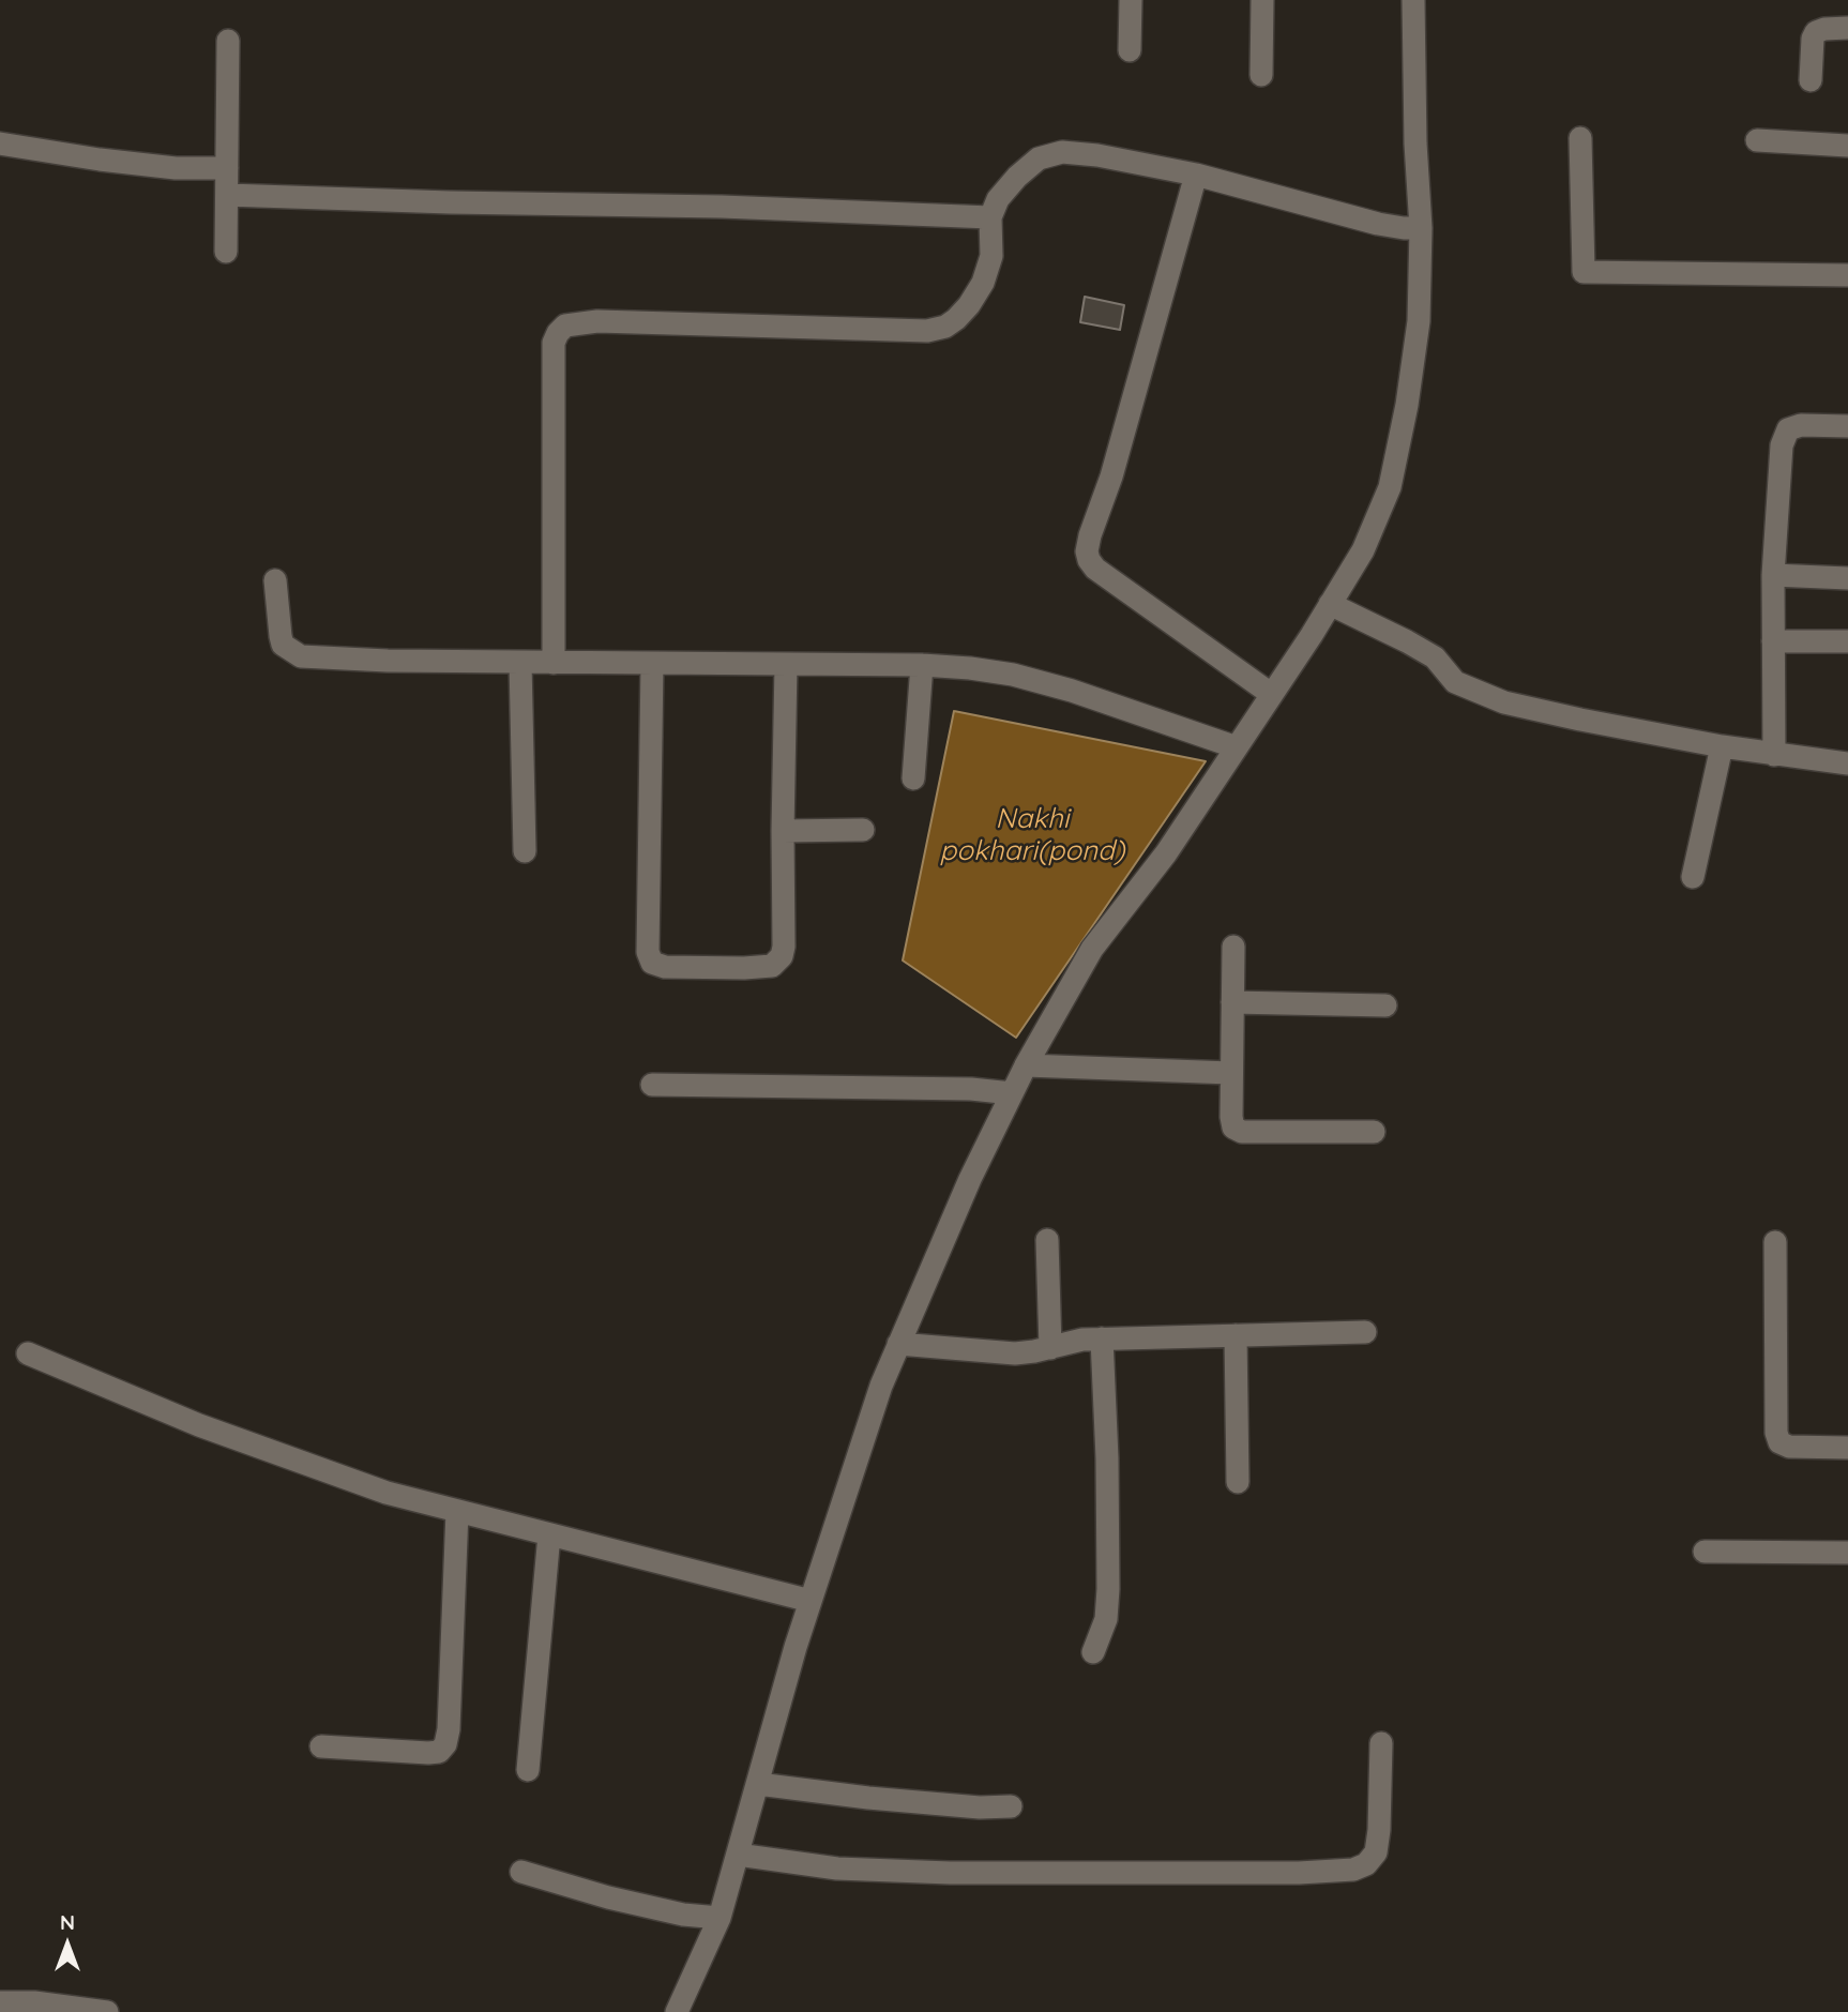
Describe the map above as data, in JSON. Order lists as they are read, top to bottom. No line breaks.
{"water":["Nakhi pokhari(pond)"],"north":"top"}
